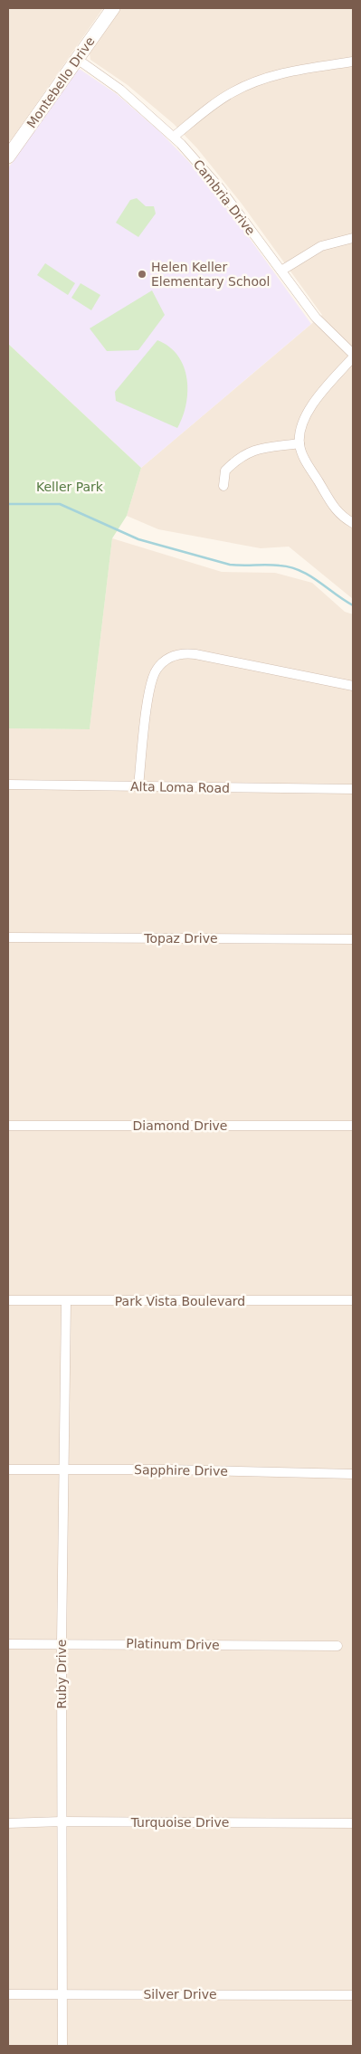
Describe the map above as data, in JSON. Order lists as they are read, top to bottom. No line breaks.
{"streets":{"street":["Montebello Drive","Cambria Drive","Alta Loma Road","Topaz Drive","Diamond Drive","Park Vista Boulevard","Sapphire Drive","Platinum Drive","Ruby Drive","Turquoise Drive","Silver Drive"]},"crossings":[["Montebello Drive","Cambria Drive"],["Park Vista Boulevard","Ruby Drive"],["Sapphire Drive","Ruby Drive"],["Platinum Drive","Ruby Drive"],["Ruby Drive","Turquoise Drive"],["Ruby Drive","Silver Drive"]],"parks":["Keller Park"],"places":["Helen Keller Elementary School"]}
